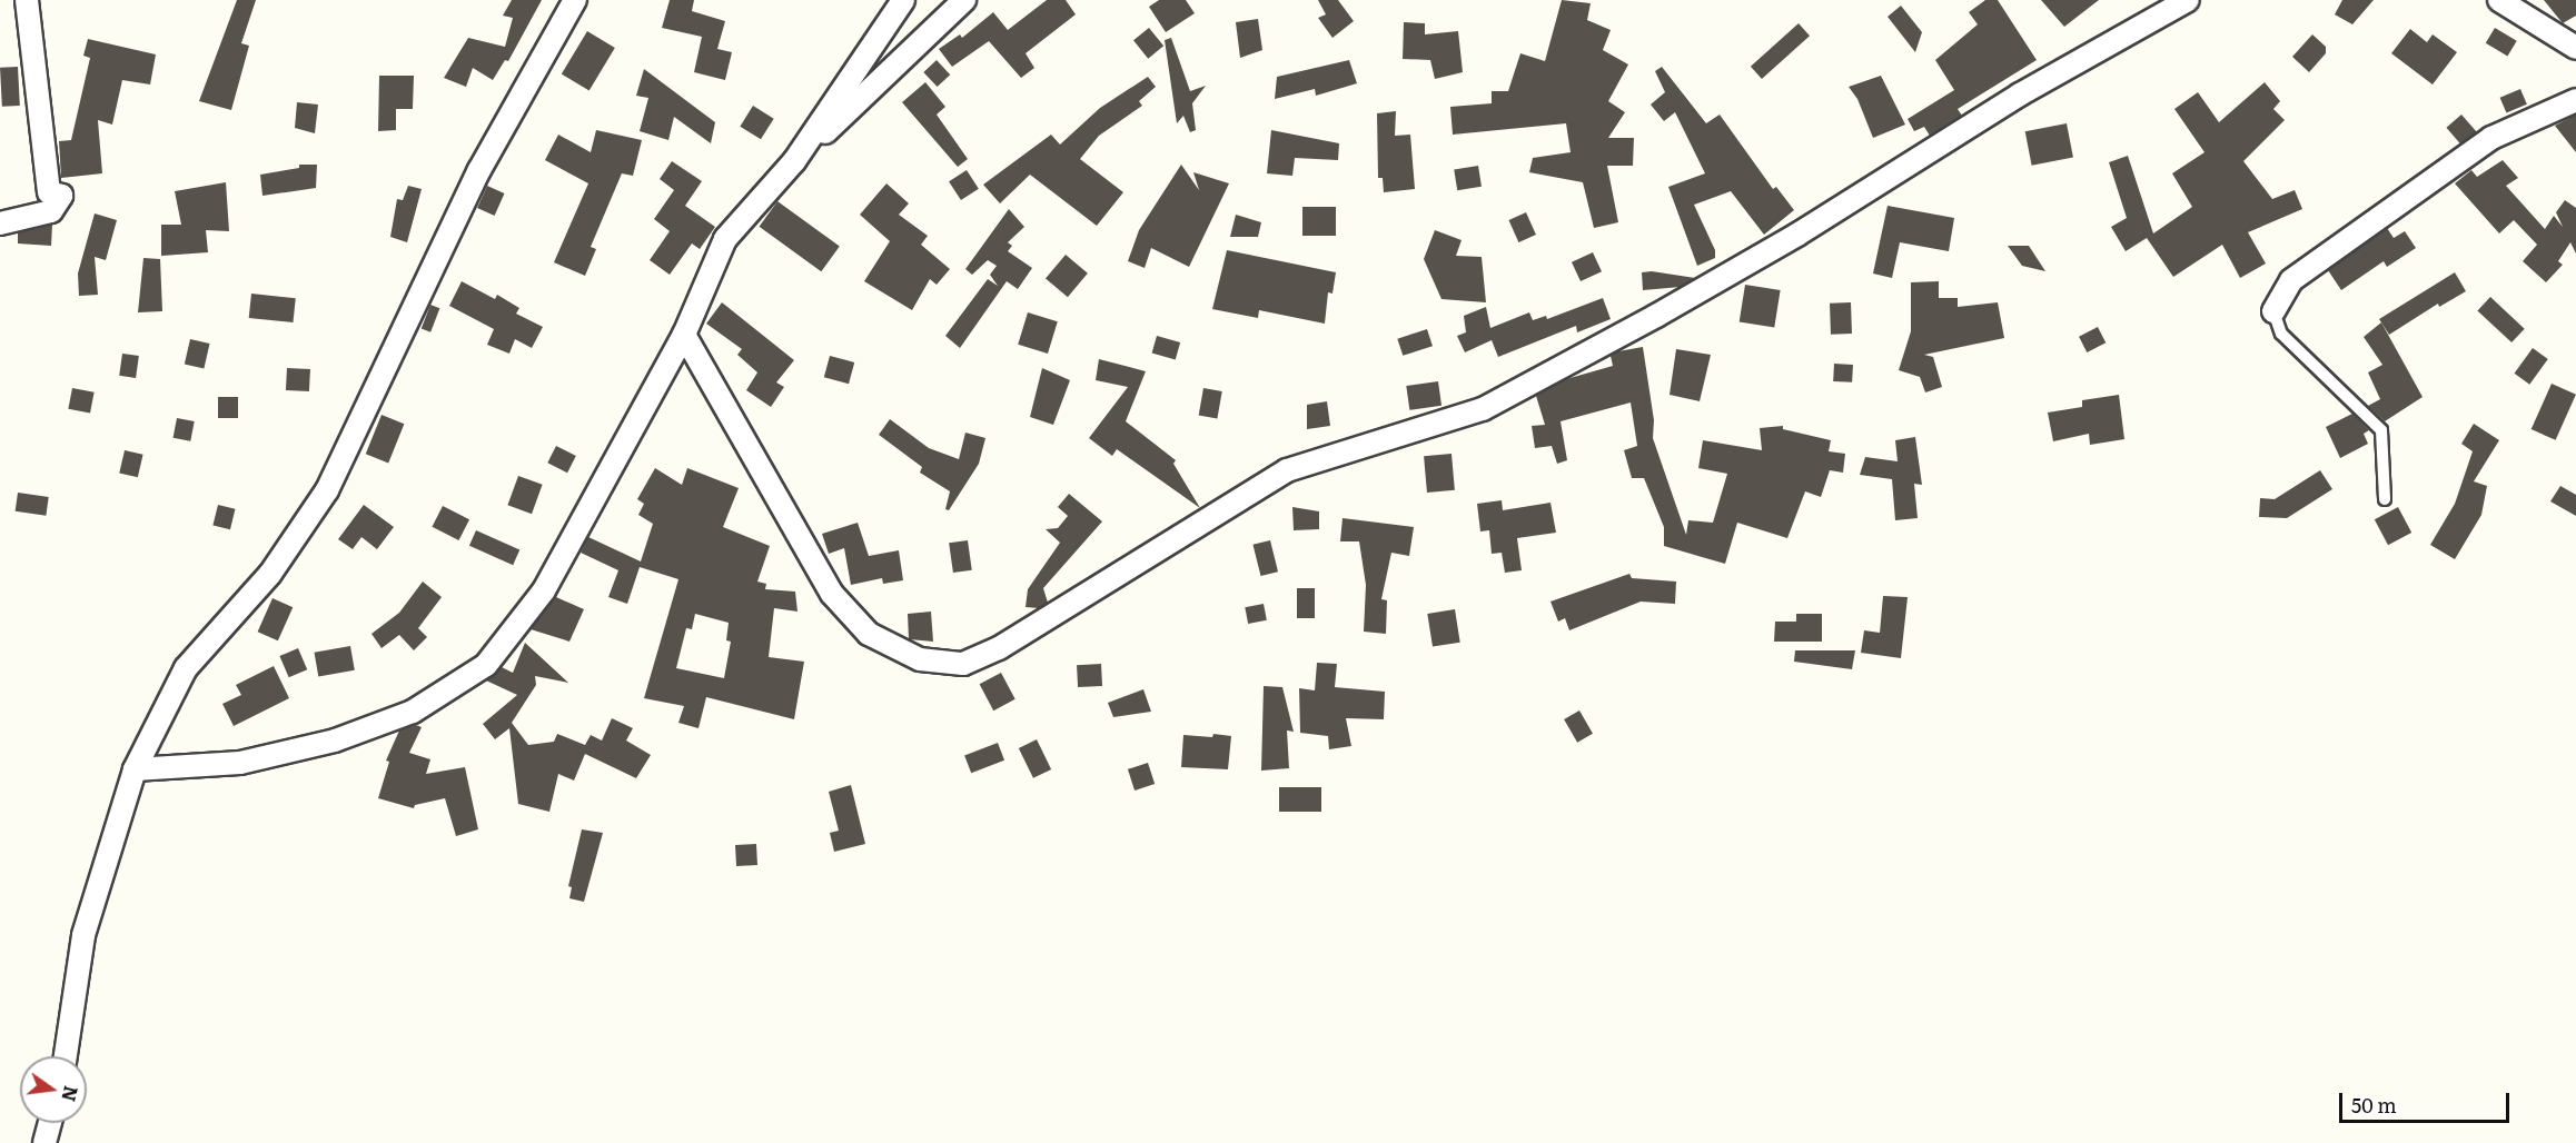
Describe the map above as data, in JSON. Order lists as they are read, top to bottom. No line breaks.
{"scale_bar":"50 m","north":"right"}
